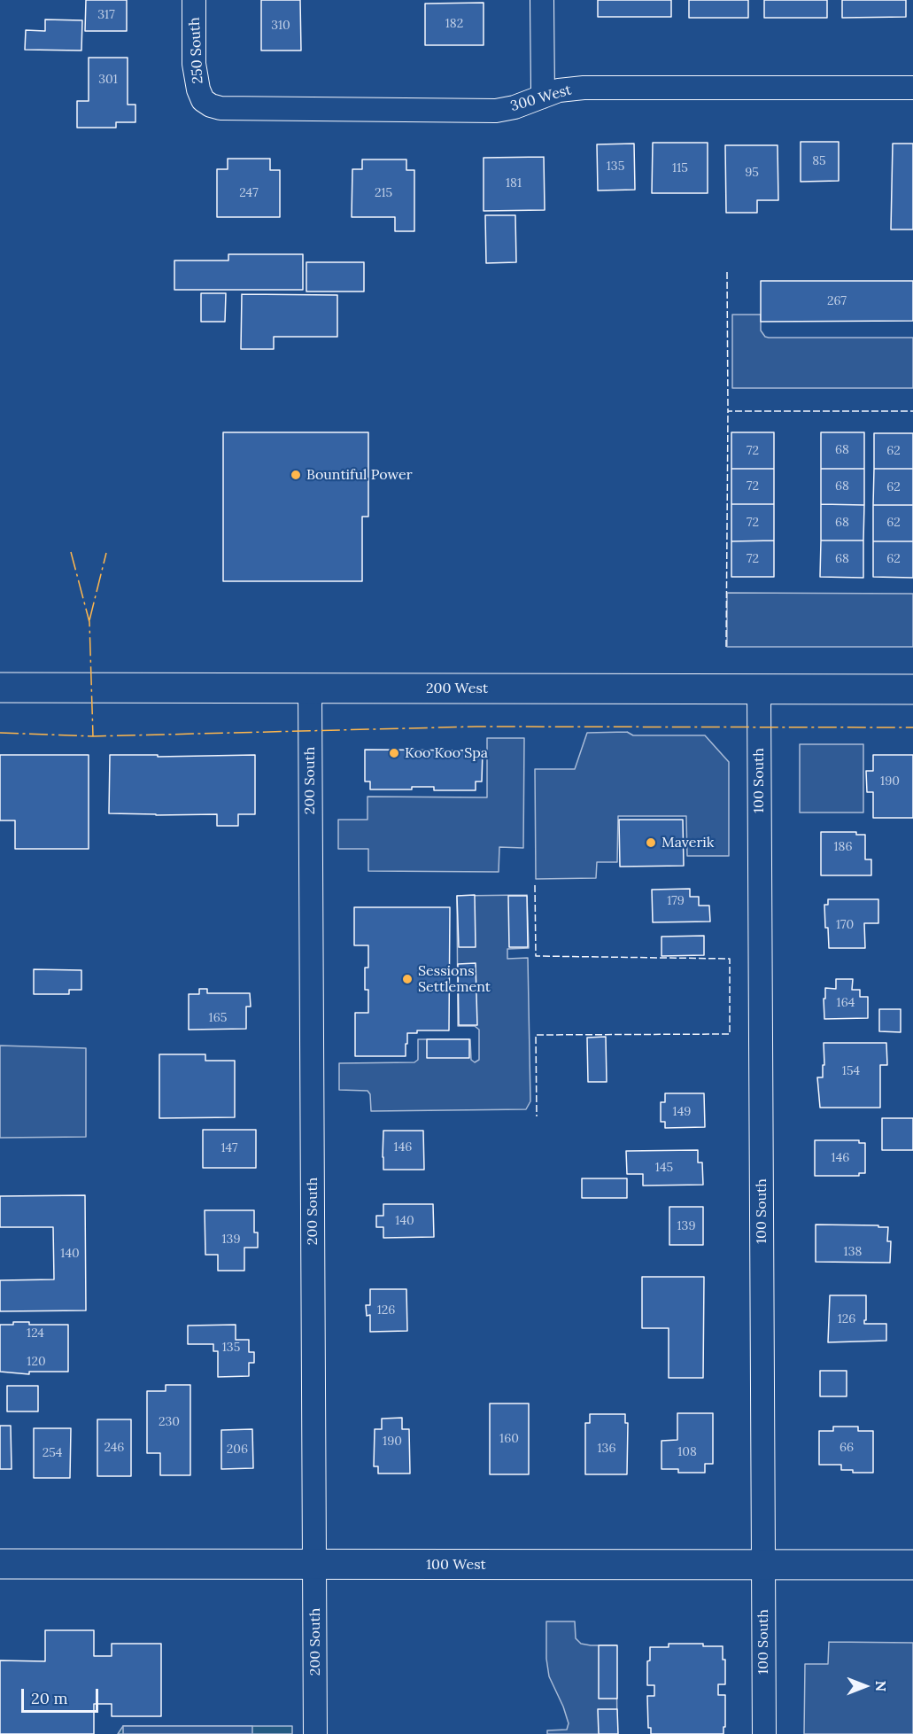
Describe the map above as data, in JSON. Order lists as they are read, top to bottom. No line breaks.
{"streets":{"main road":["200 West","100 West"],"street":["250 South","300 West","200 South","100 South"]},"crossings":[["250 South","300 West"],["200 West","200 South"],["200 West","100 South"],["200 South","100 West"],["100 South","100 West"]],"places":["Bountiful Power","Koo Koo Spa","Maverik","Sessions Settlement"],"house_numbers":["317","182","310","301","85","135","115","95","181","247","215","267","68","72","62","72","68","62","72","68","62","72","68","62","190","186","179","170","164","165","154","149","146","147","146","145","140","139","139","138","140","126","126","124","135","120","230","160","190","246","66","136","206","108","254"],"scale_bar":"20 m","north":"right"}
